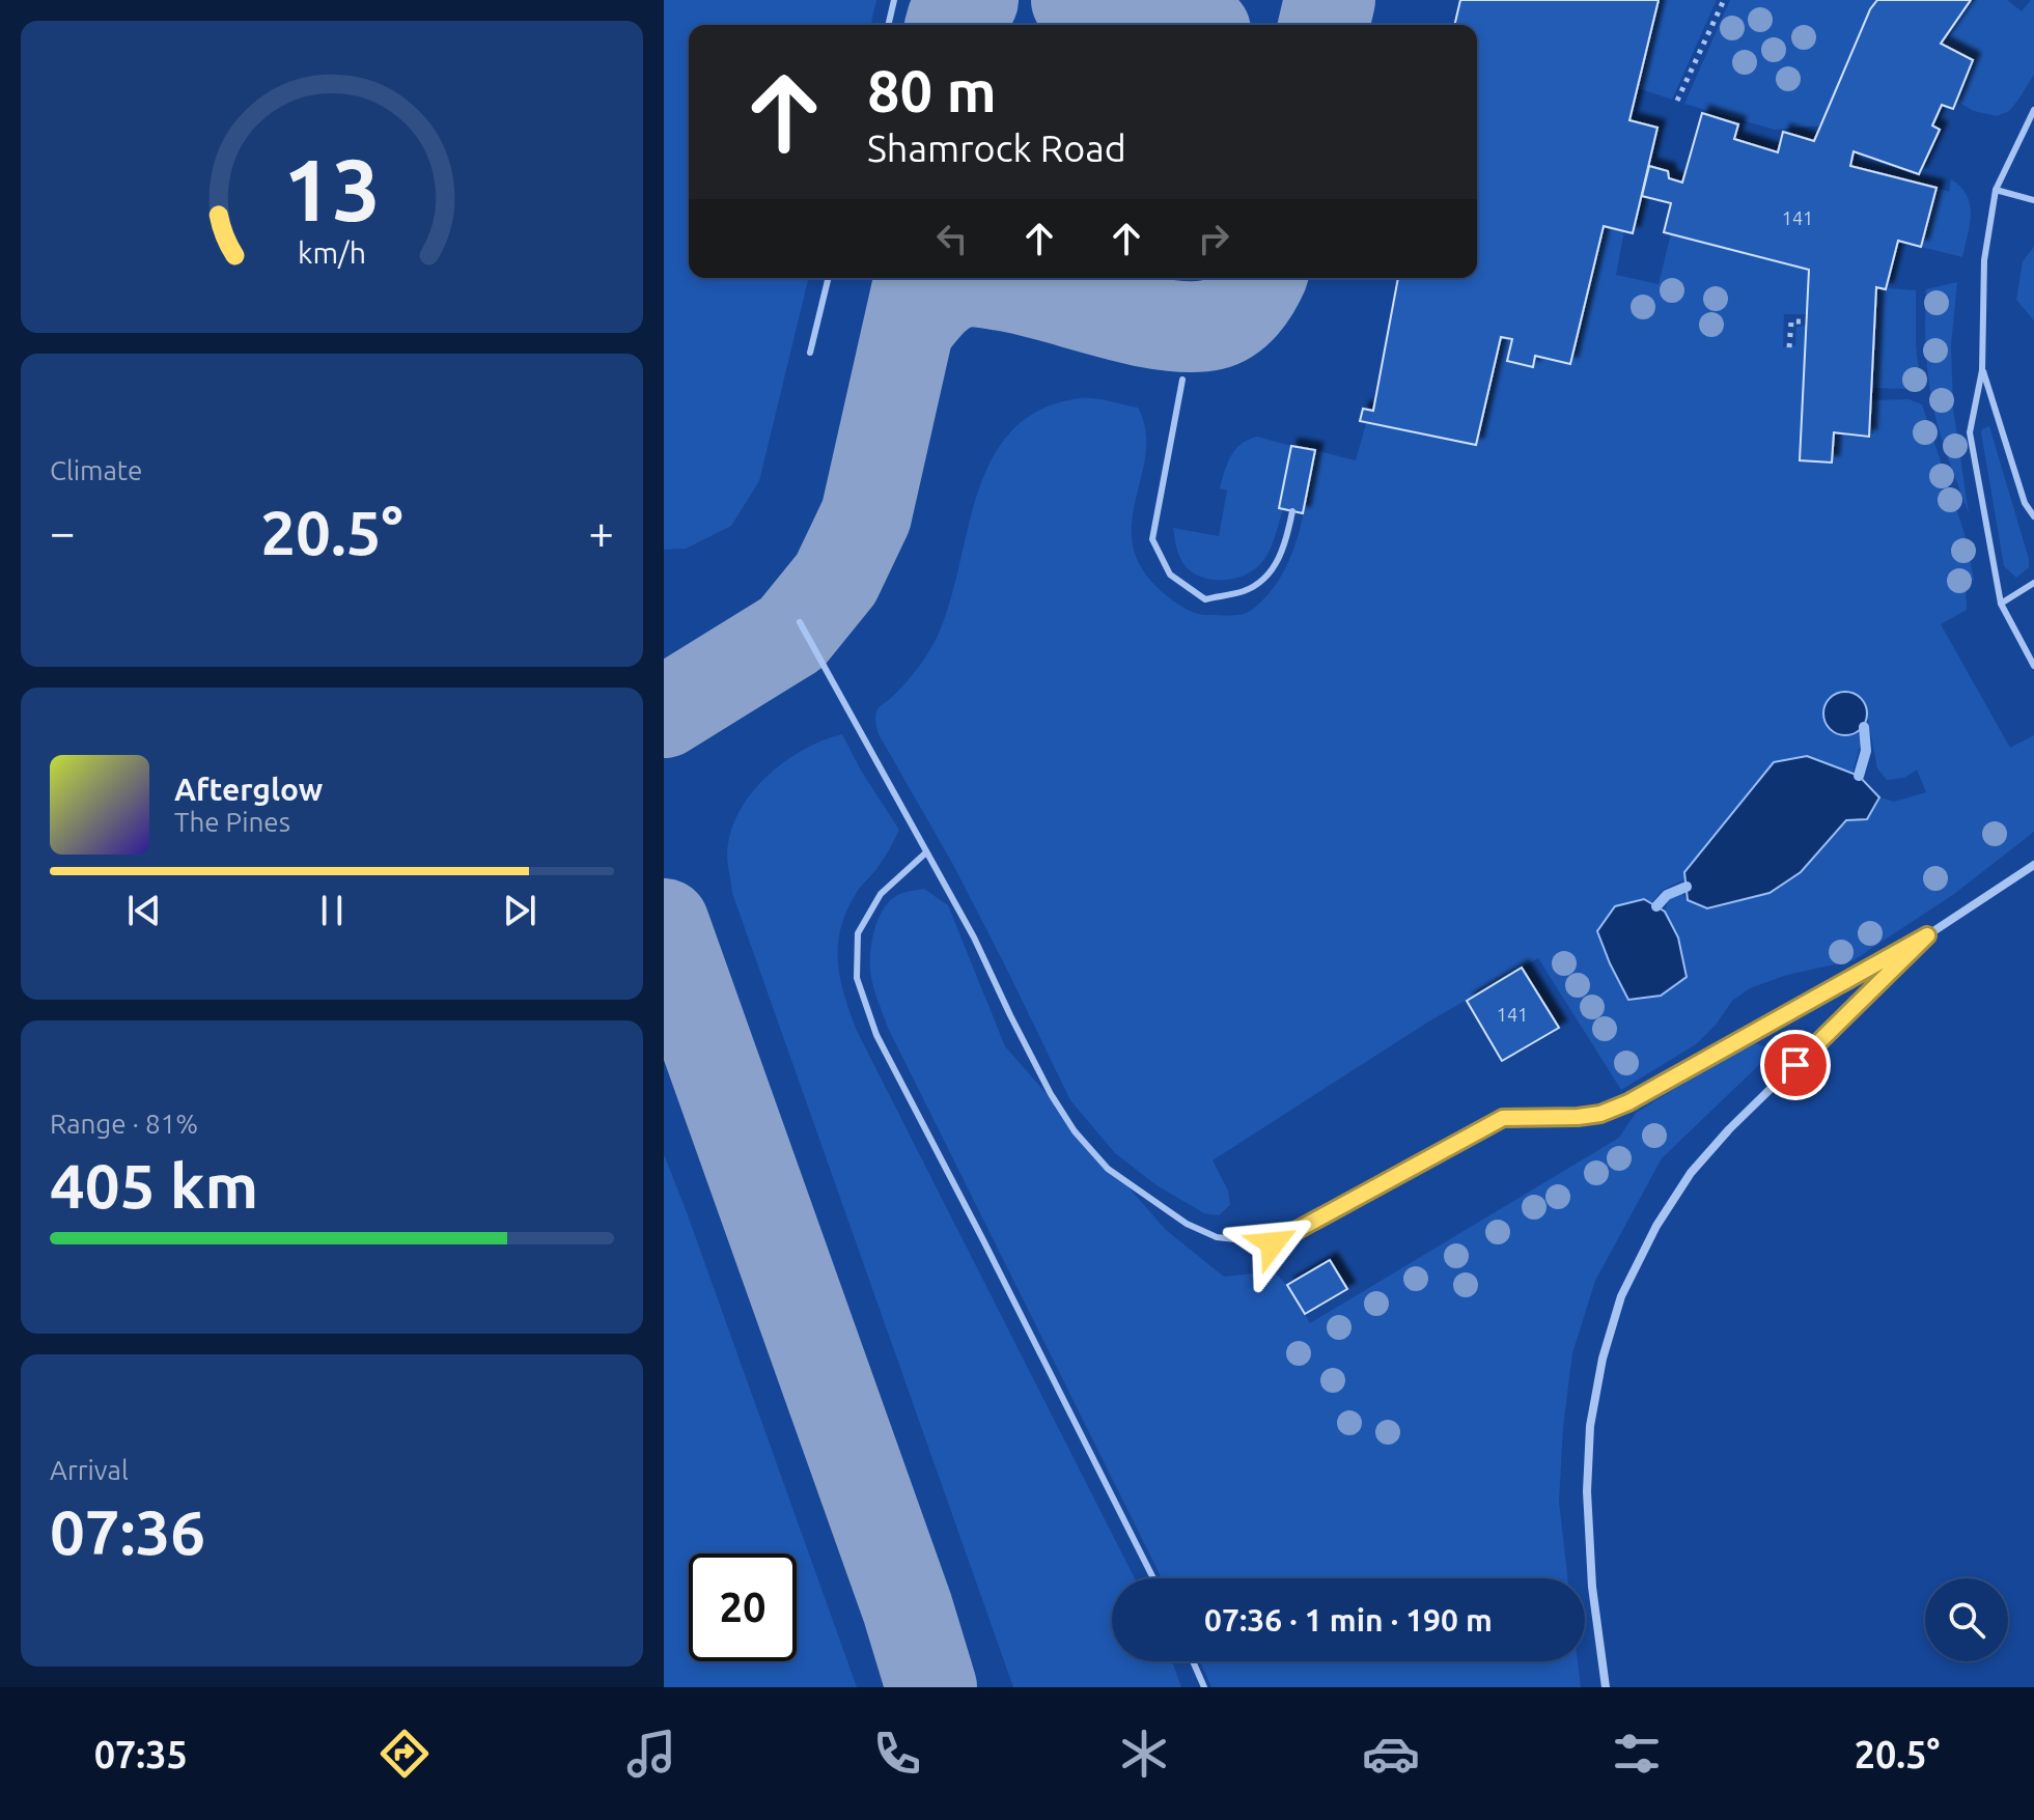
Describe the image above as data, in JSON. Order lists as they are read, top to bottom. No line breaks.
{"house_numbers":["141","141"],"page":{"turn":["80 m","Shamrock Road"],"tile":["Climate",["Range · 81%","405 km"],["Arrival","07:36"]],"heat":["−","20.5°","+"],"song":["Afterglow","The Pines"],"limit":"20","trip":"07:36 · 1 min · 190 m","tabs":["07:35","20.5°"],"gauge":["13","km/h"]}}
